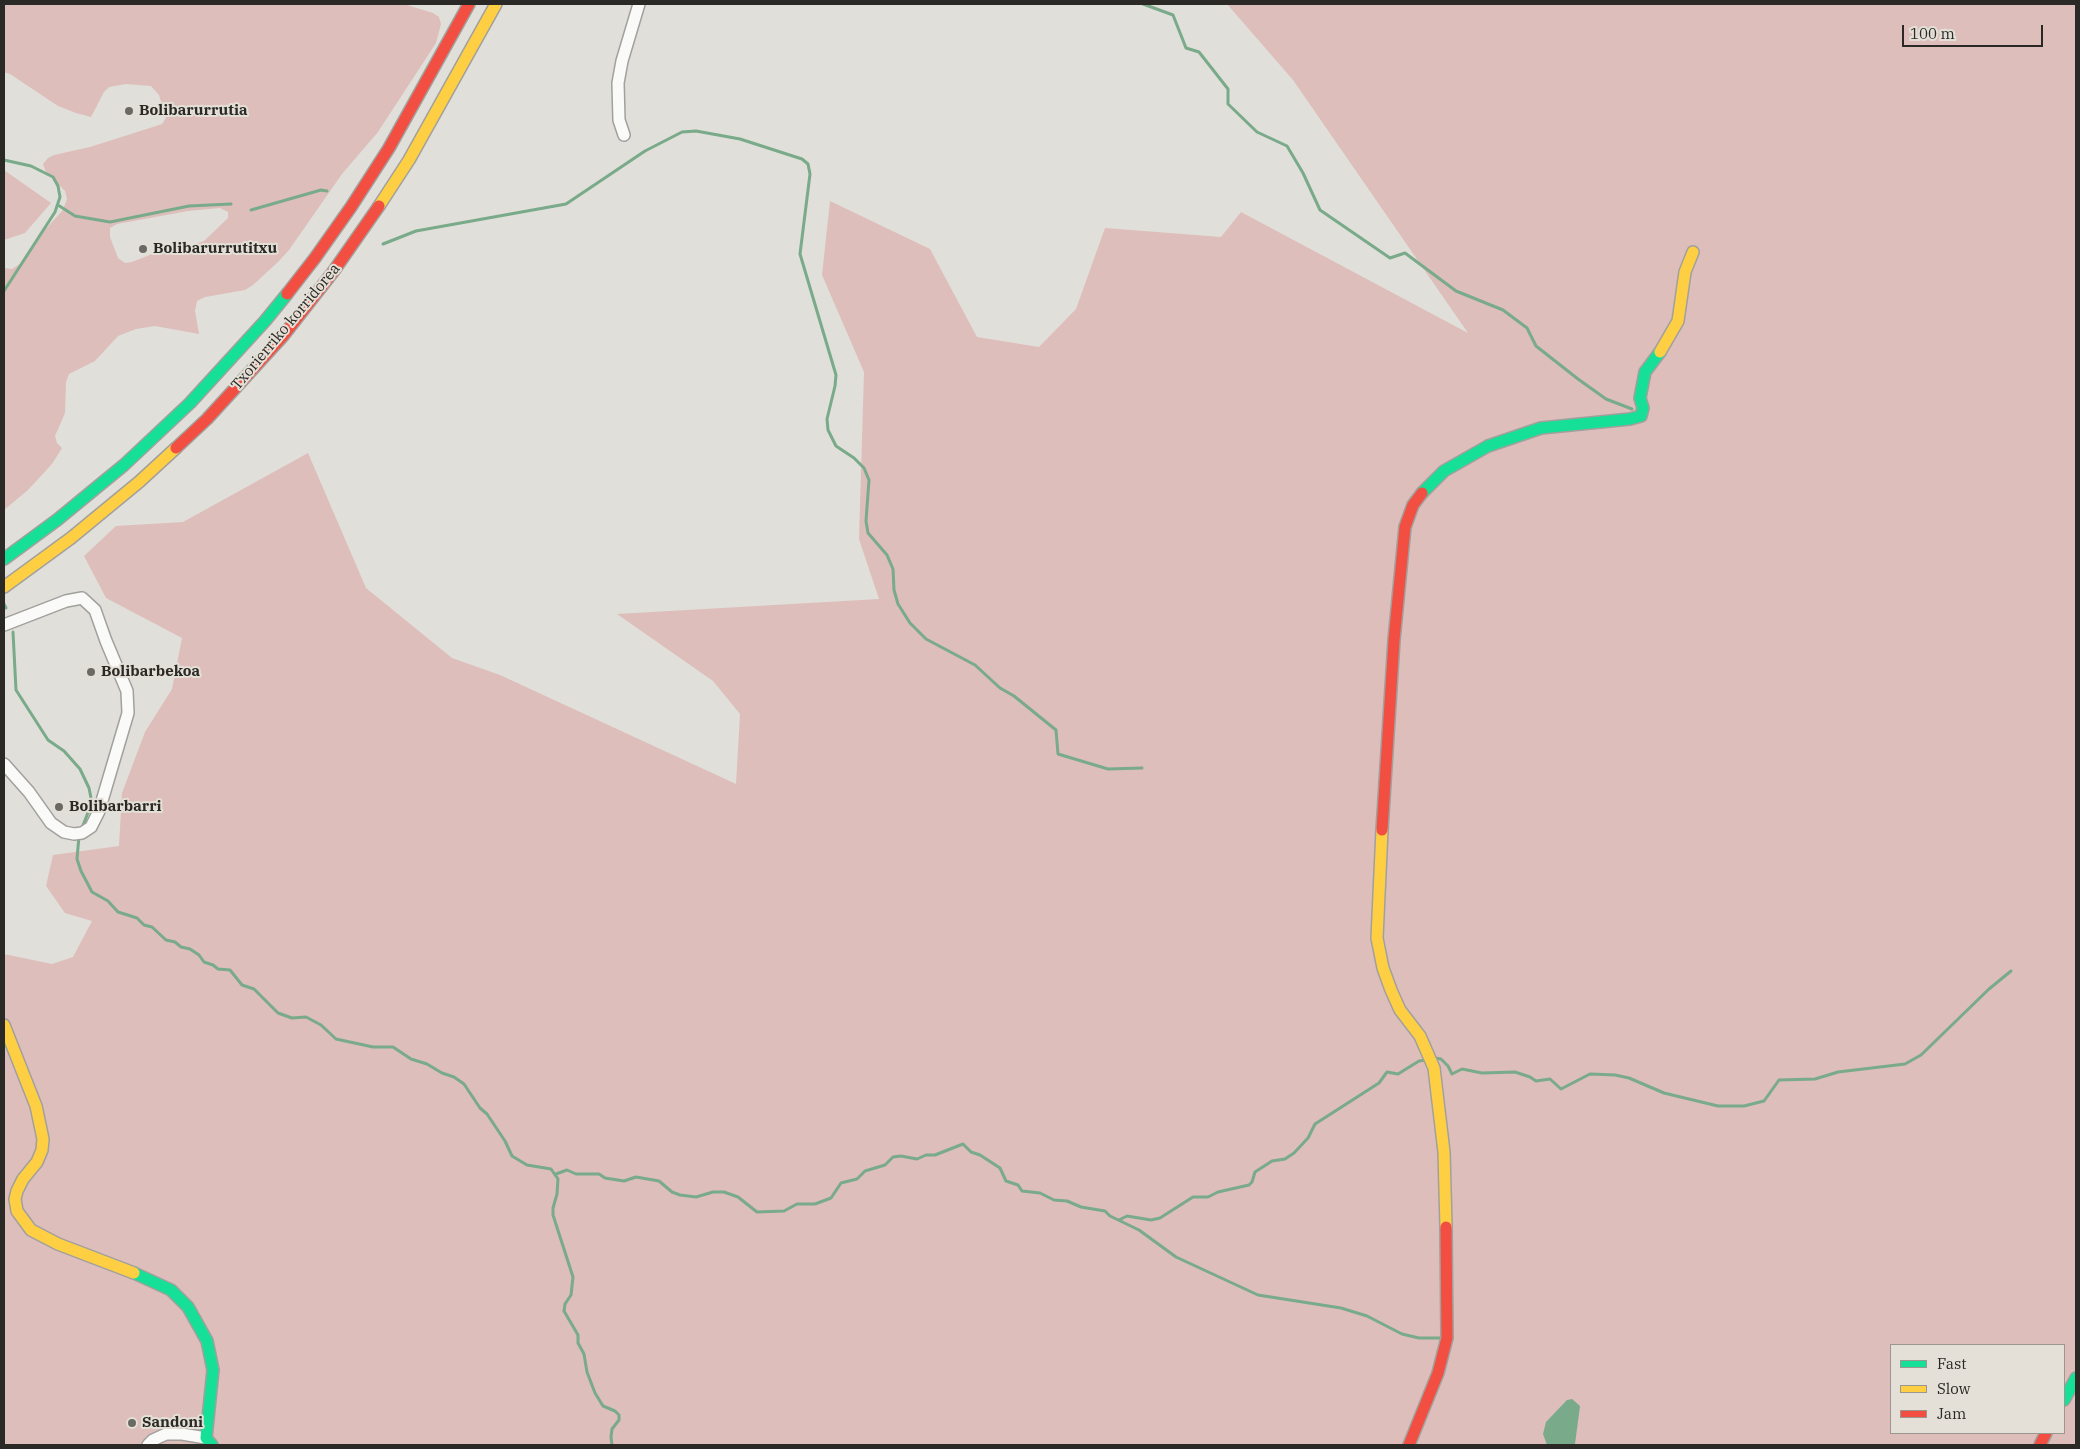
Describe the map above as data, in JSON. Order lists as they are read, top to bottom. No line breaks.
{"streets":{"main road":["Txorierriko korridorea"]},"places":["Bolibarurrutia","Bolibarurrutitxu","Bolibarbekoa","Bolibarbarri","Sandoni"],"legend":["Fast","Slow","Jam"],"scale_bar":"100 m"}
